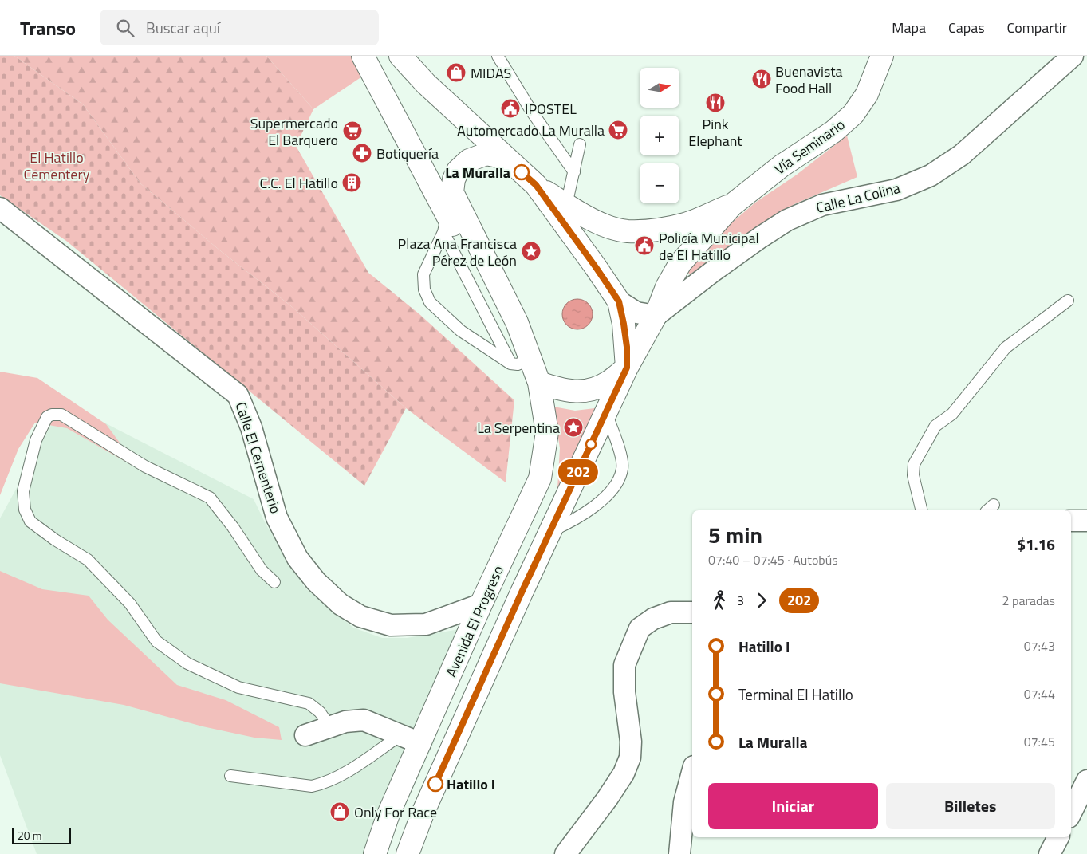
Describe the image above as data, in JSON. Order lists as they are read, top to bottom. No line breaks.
{"streets":{"main road":["Vía Seminario","Avenida El Progreso"],"street":["Calle La Colina","Calle El Cementerio"]},"crossings":[["Calle El Cementerio","Avenida El Progreso"]],"parks":["El Hatillo Cementery"],"places":{"shop":["MIDAS","Only For Race"],"restaurant":["Buenavista Food Hall","Pink Elephant"],"public building":["IPOSTEL","Policía Municipal de El Hatillo"],"supermarket":["Automercado La Muralla","Supermercado El Barquero"],"pharmacy":["Botiquería"],"other":["La Muralla","Hatillo I"],"building":["C.C. El Hatillo"],"place":["Plaza Ana Francisca Pérez de León","La Serpentina"]},"lines":["bus line 202"],"scale_bar":"20 m","north":"right","page":{"header":"Transo","search":"Buscar aquí","nav":["Mapa","Capas","Compartir"],"on_map":"202","map_buttons":["+","−"],"heading":["5 min","07:40 – 07:45 · Autobús","$1.16"],"legs":["3","202","2 paradas"],"list":[{"name":"Hatillo I","value":"07:43"},{"name":"Terminal El Hatillo","value":"07:44"},{"name":"La Muralla","value":"07:45"}],"buttons":["Iniciar","Billetes"],"scale":"20 m"}}
